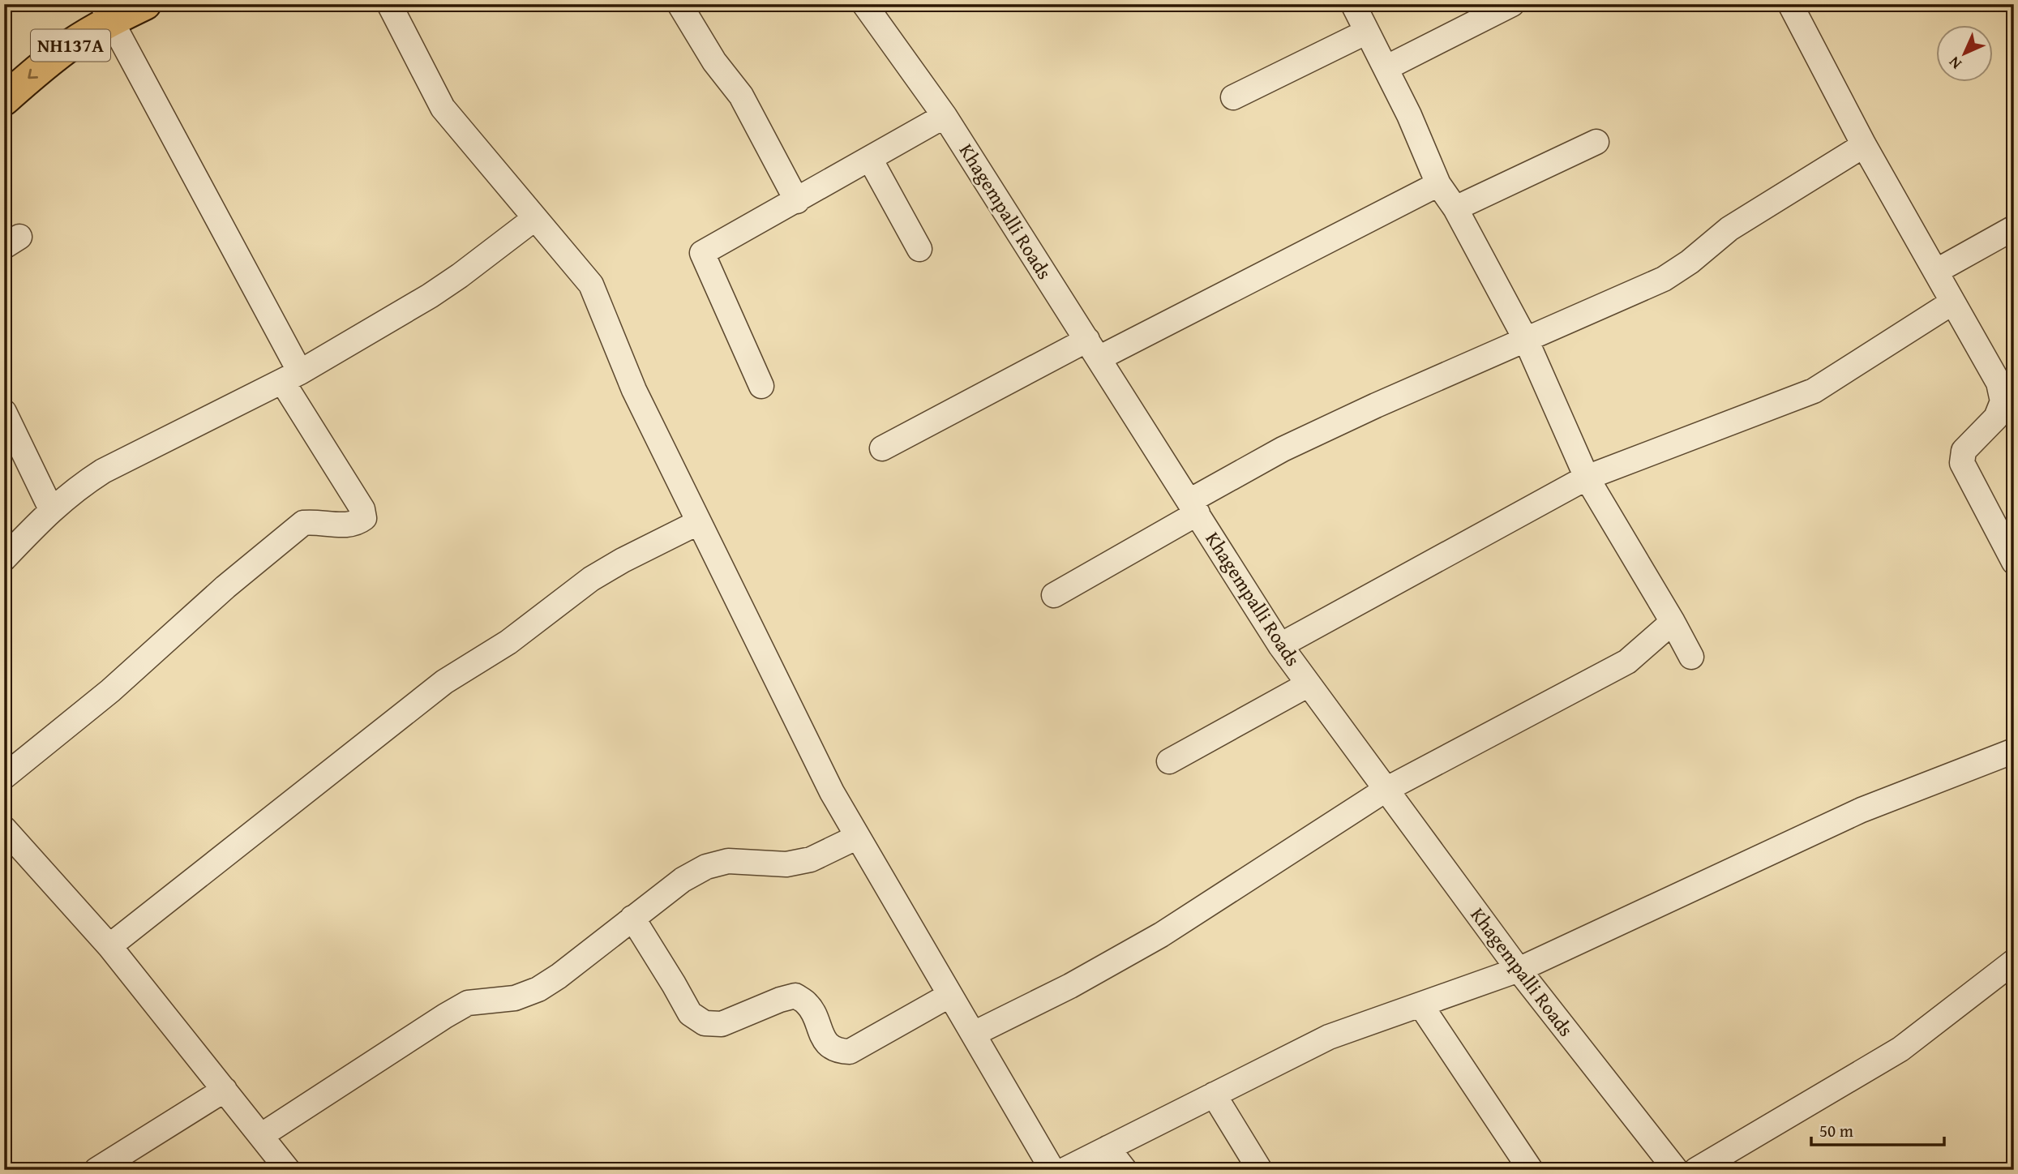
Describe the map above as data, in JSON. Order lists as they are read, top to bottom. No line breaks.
{"streets":{"highway":["NH137A"],"street":["Khagempalli Roads"]},"scale_bar":"50 m","north":"bottom left"}
